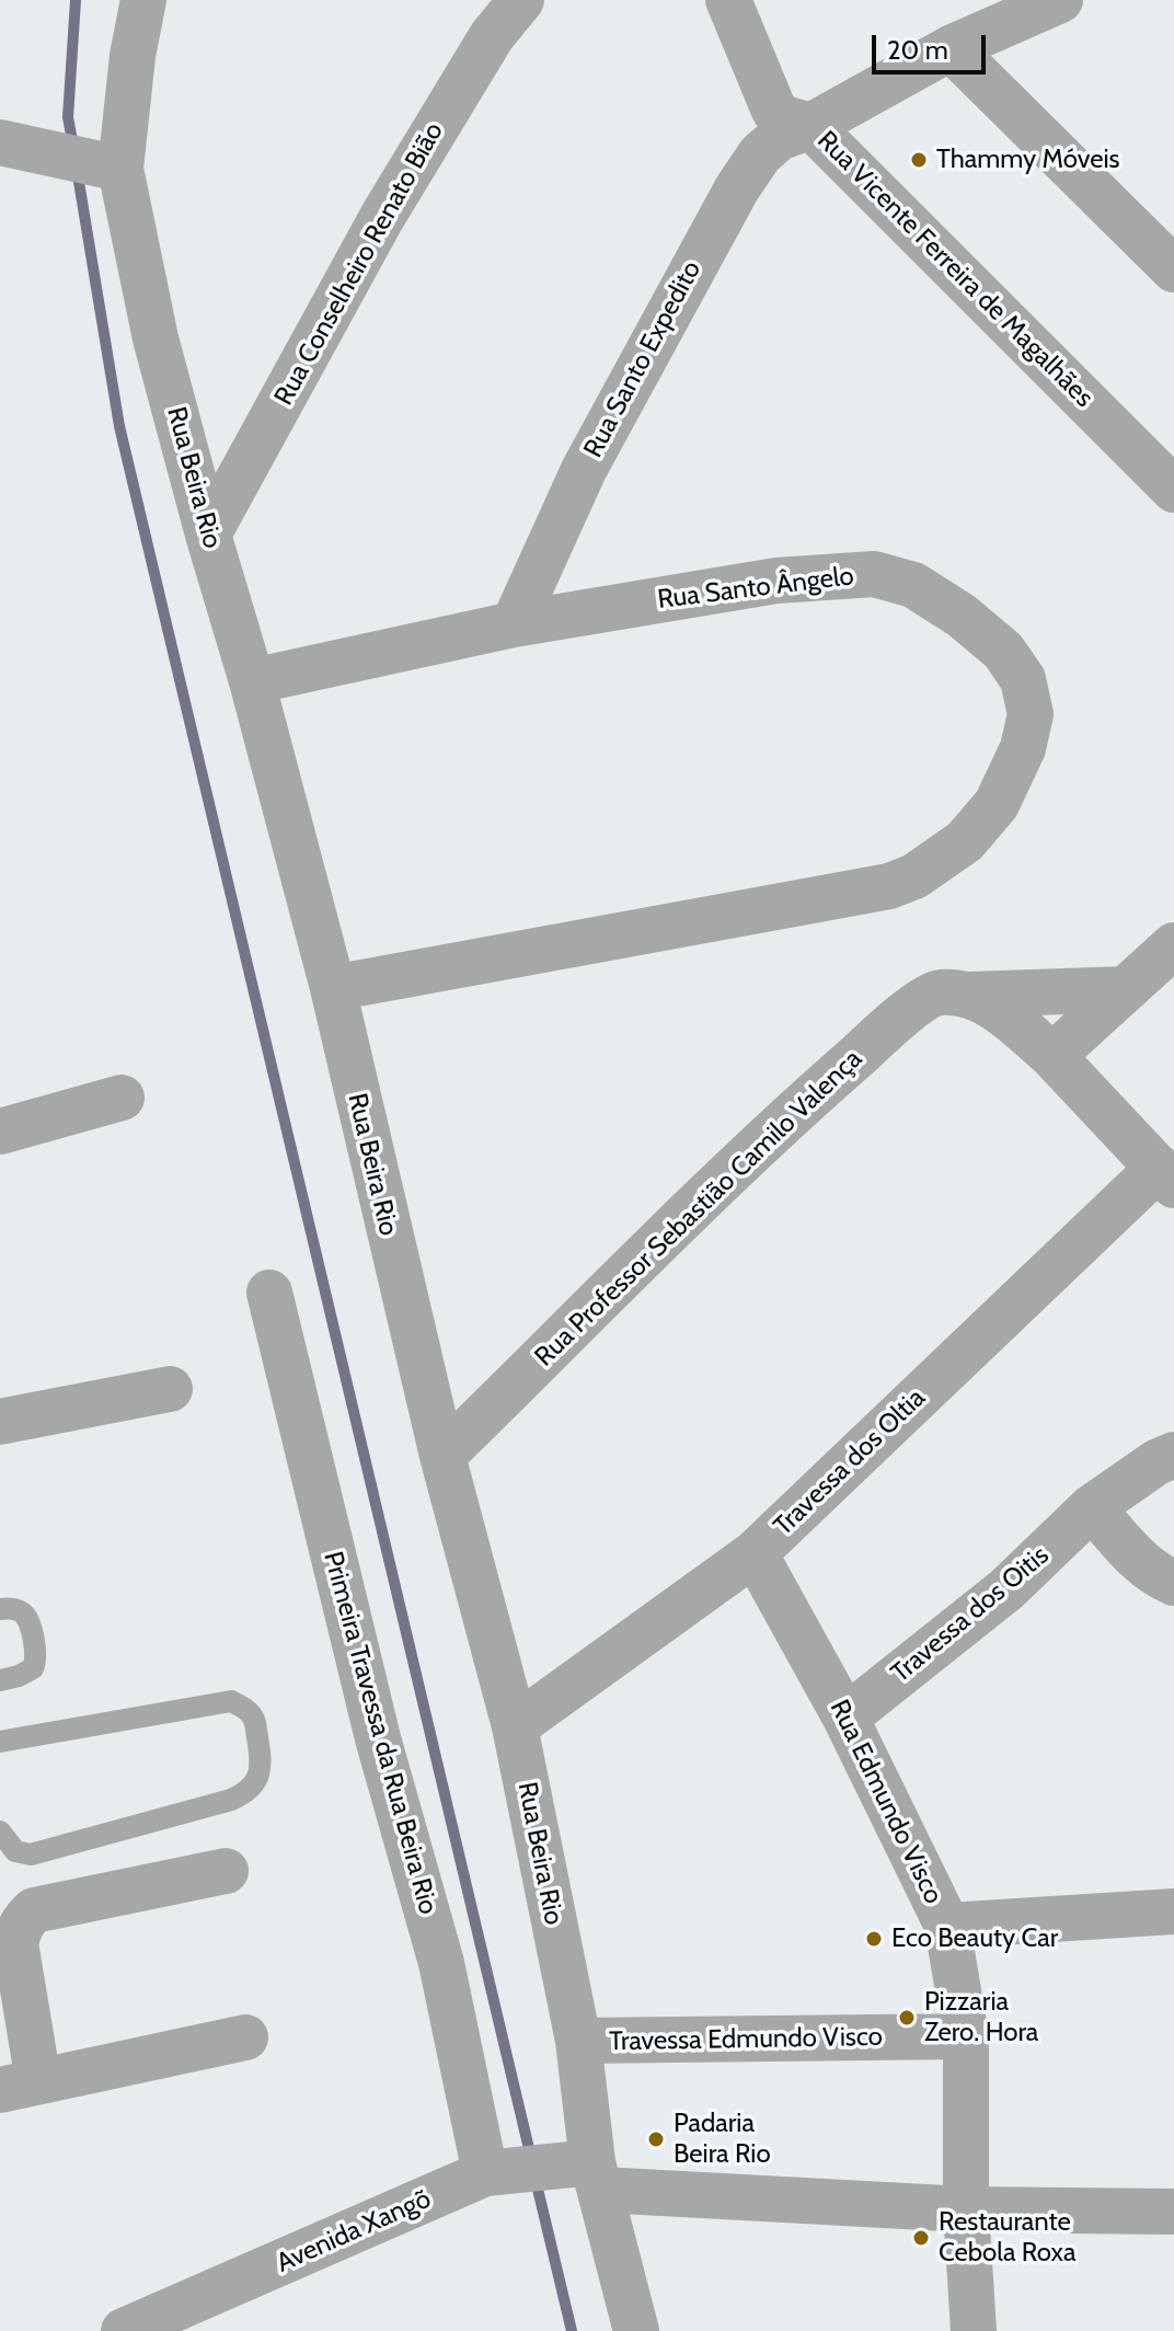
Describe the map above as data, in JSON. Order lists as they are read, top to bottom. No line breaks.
{"streets":{"street":["Rua Conselheiro Renato Bião","Rua Vicente Ferreira de Magalhães","Rua Santo Expedito","Rua Beira Rio","Rua Santo Ângelo","Rua Professor Sebastião Camilo Valença","Travessa dos Oltia","Travessa dos Oitis","Primeira Travessa da Rua Beira Rio","Rua Edmundo Visco","Travessa Edmundo Visco","Avenida Xangõ"]},"crossings":[["Rua Conselheiro Renato Bião","Rua Beira Rio"],["Rua Vicente Ferreira de Magalhães","Rua Santo Expedito"],["Rua Santo Expedito","Rua Santo Ângelo"],["Rua Beira Rio","Rua Santo Ângelo"],["Rua Beira Rio","Rua Professor Sebastião Camilo Valença"],["Rua Beira Rio","Travessa dos Oltia"],["Rua Beira Rio","Travessa Edmundo Visco"],["Rua Beira Rio","Avenida Xangõ"],["Travessa dos Oltia","Rua Edmundo Visco"],["Travessa dos Oitis","Rua Edmundo Visco"],["Primeira Travessa da Rua Beira Rio","Avenida Xangõ"],["Rua Edmundo Visco","Travessa Edmundo Visco"],["Rua Edmundo Visco","Avenida Xangõ"]],"places":["Thammy Móveis","Eco Beauty Car","Pizzaria Zero. Hora","Padaria Beira Rio","Restaurante Cebola Roxa"],"scale_bar":"20 m"}
